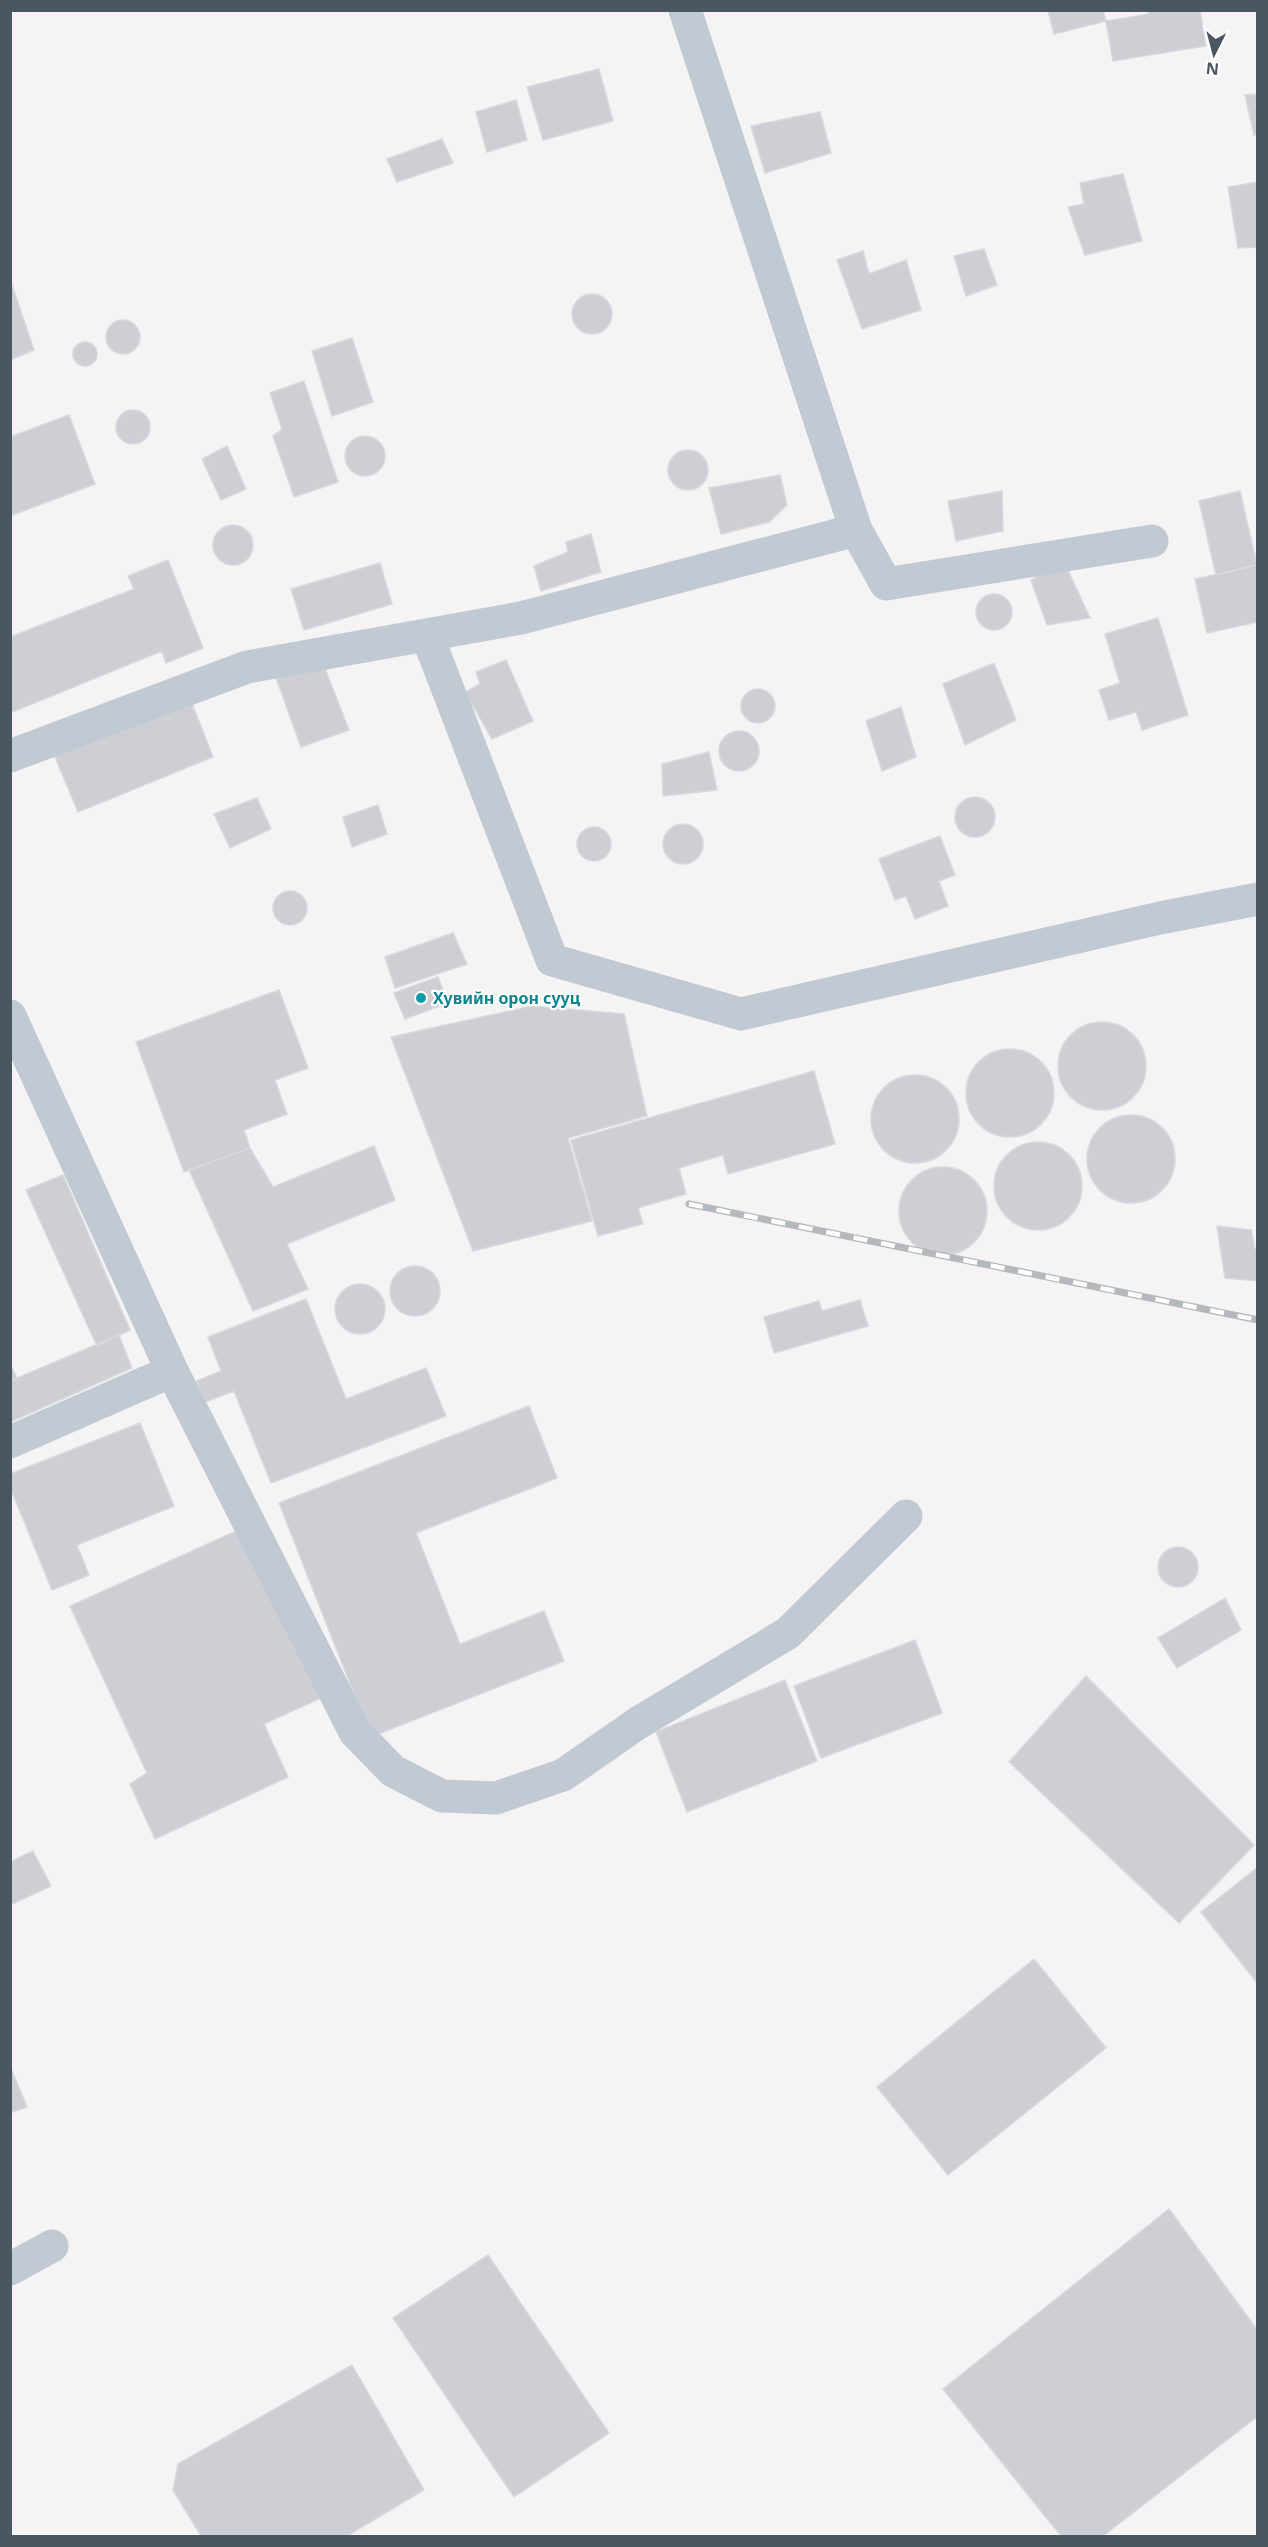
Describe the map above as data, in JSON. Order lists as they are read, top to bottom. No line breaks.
{"places":["Хувийн орон сууц"],"north":"bottom"}
